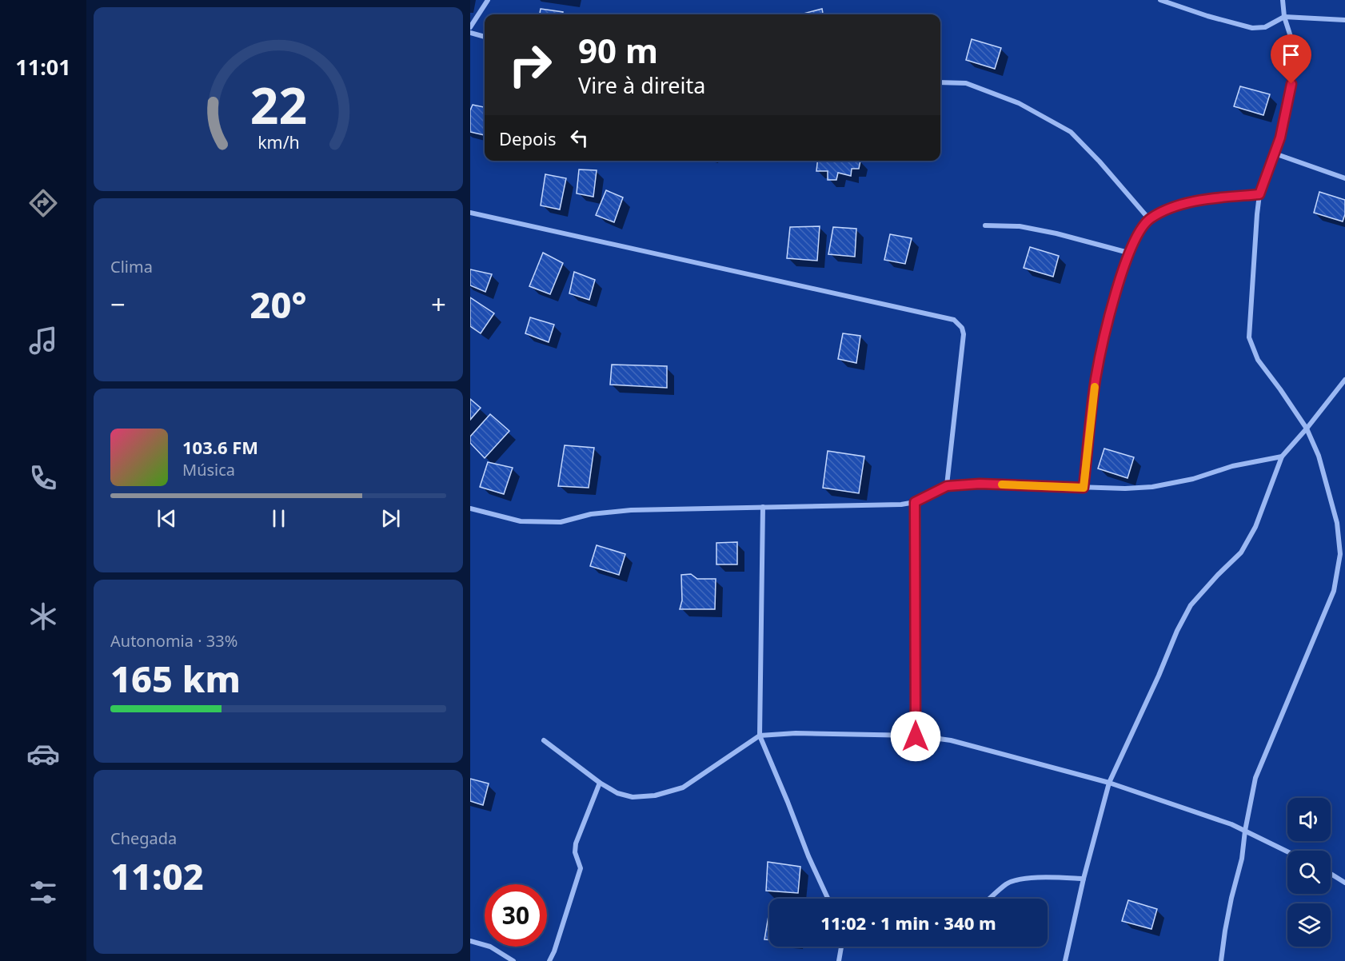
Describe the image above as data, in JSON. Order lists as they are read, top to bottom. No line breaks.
{"page":{"tabs":"11:01","turn":["90 m","Vire à direita"],"then":"Depois","tile":["Clima",["Autonomia · 33%","165 km"],["Chegada","11:02"]],"heat":["−","20°","+"],"song":["103.6 FM","Música"],"limit":"30","trip":"11:02 · 1 min · 340 m","gauge":["22","km/h"]}}
